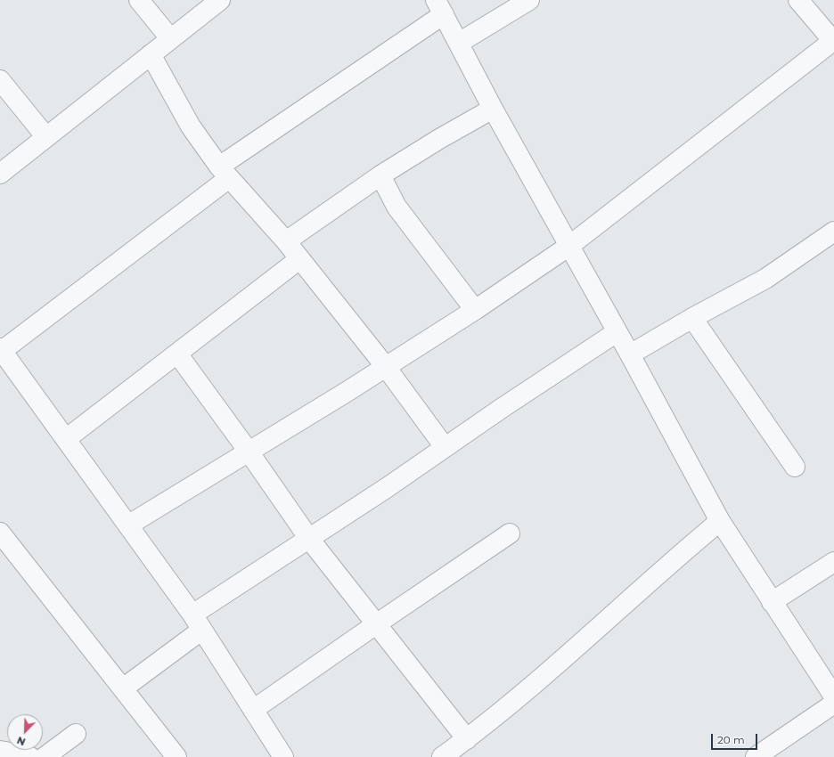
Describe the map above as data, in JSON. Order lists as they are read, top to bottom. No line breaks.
{"scale_bar":"20 m","north":"bottom left"}
